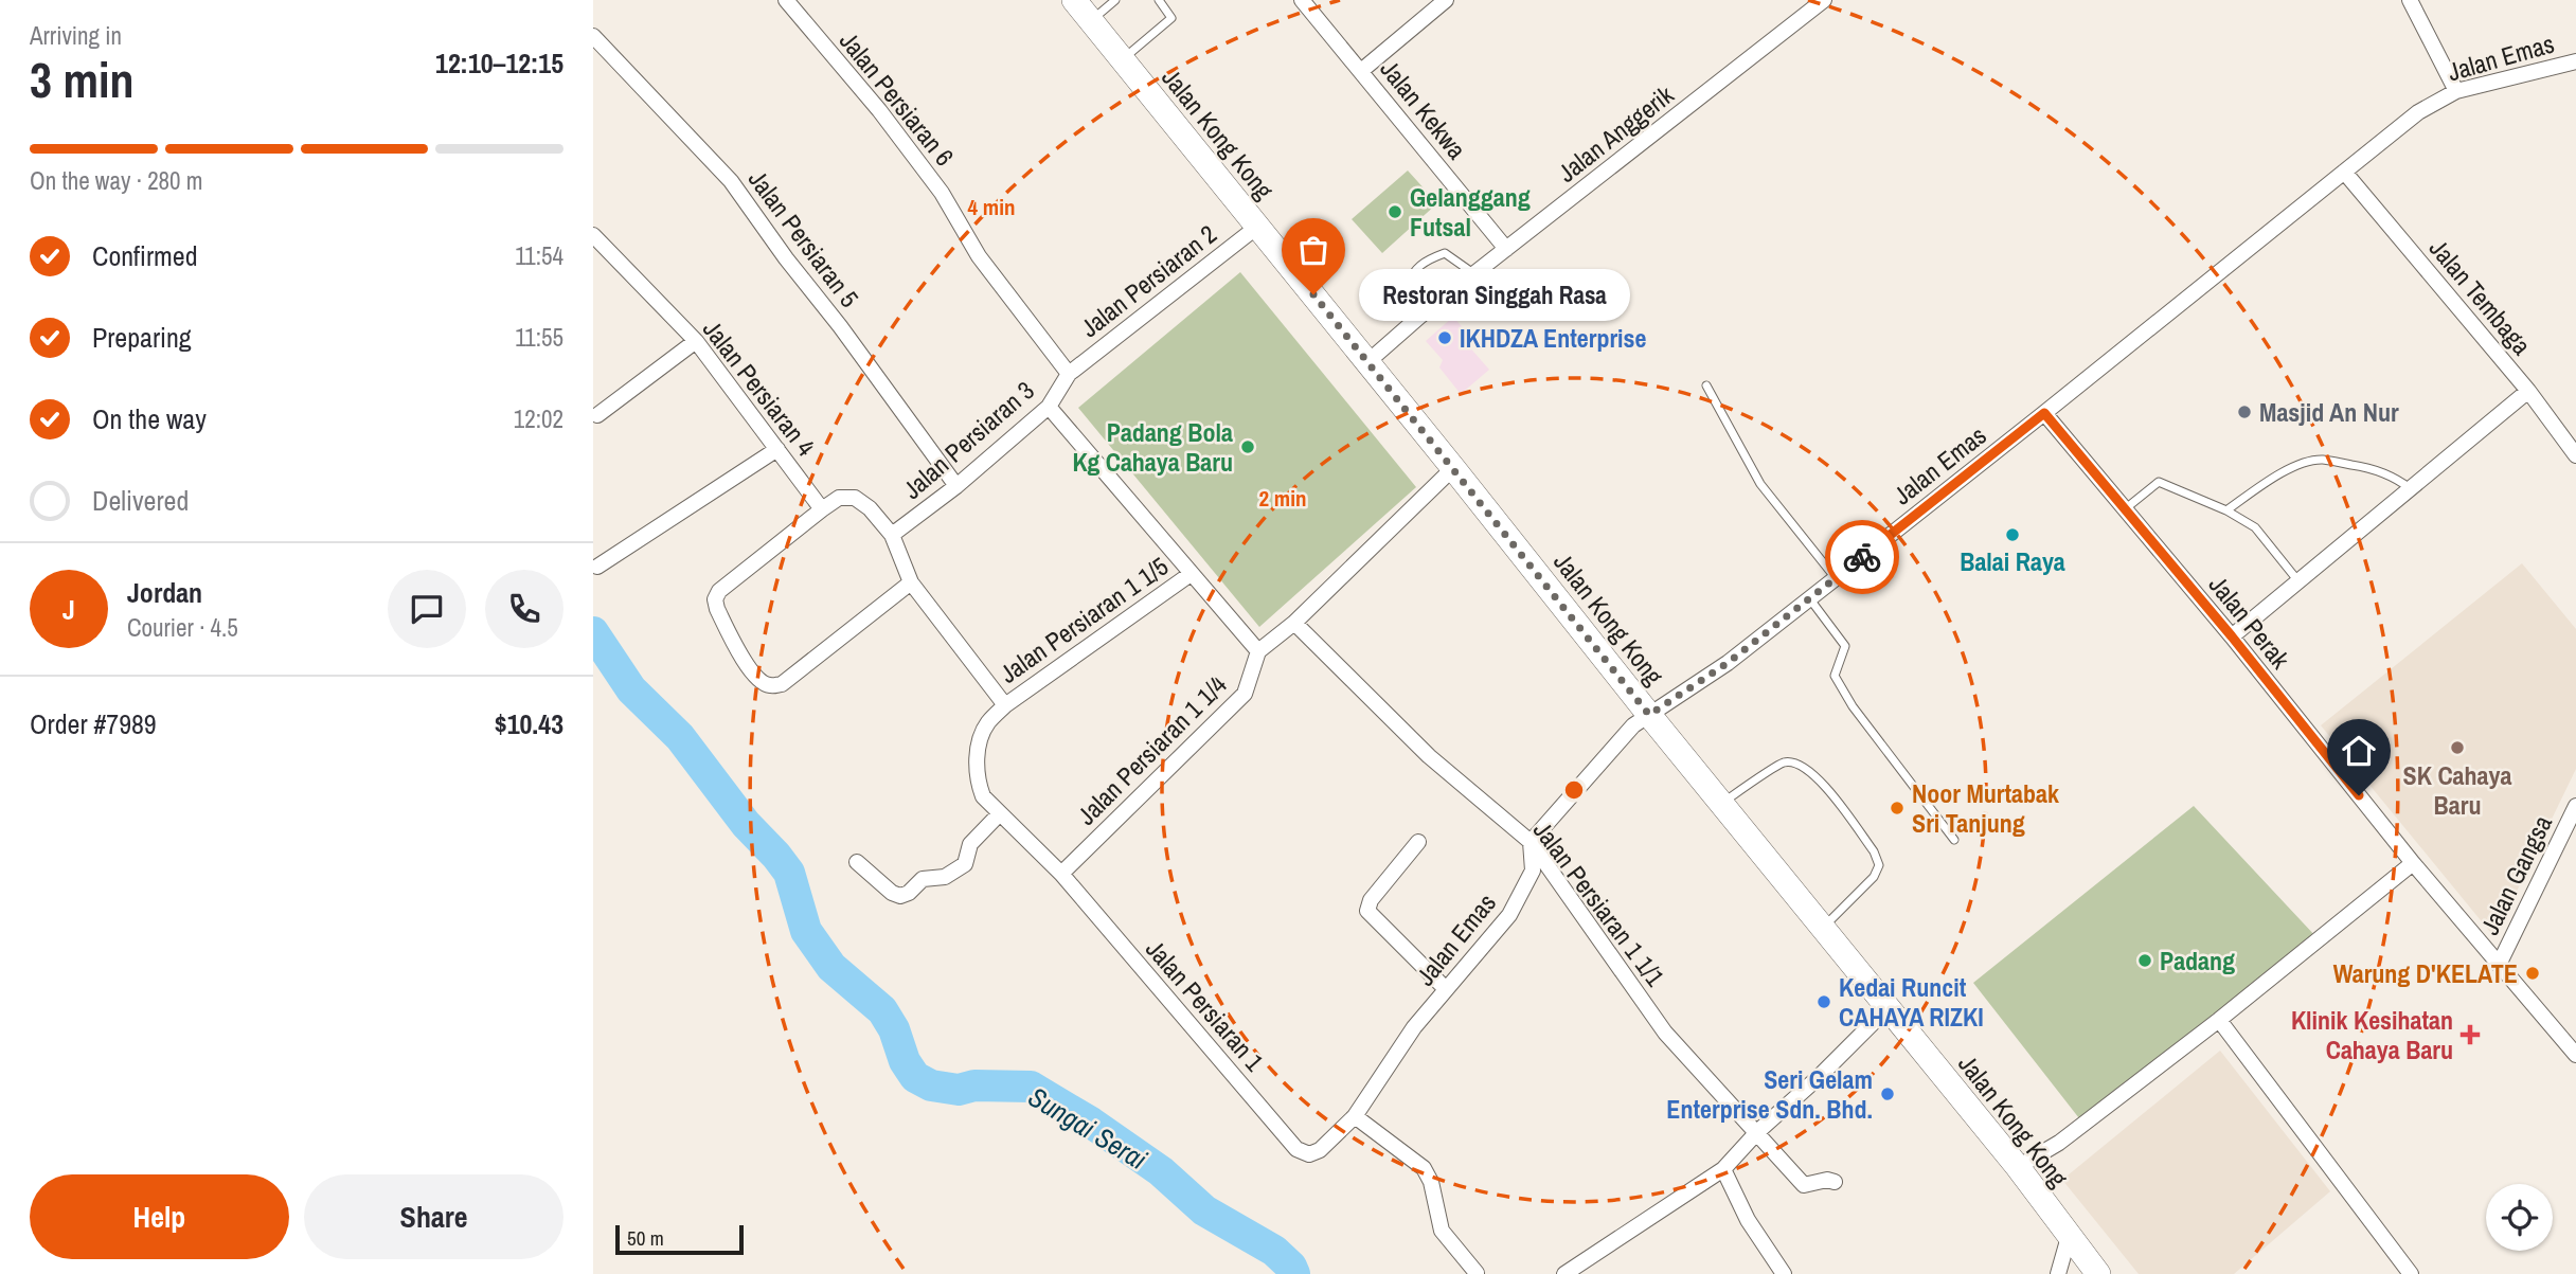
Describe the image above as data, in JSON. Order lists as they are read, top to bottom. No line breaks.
{"streets":{"main road":["Jalan Kong Kong"],"street":["Jalan Emas","Jalan Persiaran 6","Jalan Kekwa","Jalan Anggerik","Jalan Persiaran 5","Jalan Persiaran 2","Jalan Tembaga","Jalan Persiaran 4","Jalan Persiaran 3","Jalan Persiaran 1 1/5","Jalan Perak","Jalan Persiaran 1 1/4","Jalan Gangsa","Jalan Persiaran 1 1/1","Jalan Persiaran 1"]},"crossings":[["Jalan Emas","Jalan Kong Kong"],["Jalan Emas","Jalan Tembaga"],["Jalan Emas","Jalan Perak"],["Jalan Emas","Jalan Persiaran 1 1/1"],["Jalan Emas","Jalan Persiaran 1"],["Jalan Persiaran 6","Jalan Persiaran 2"],["Jalan Persiaran 6","Jalan Persiaran 3"],["Jalan Kekwa","Jalan Anggerik"],["Jalan Kong Kong","Jalan Anggerik"],["Jalan Kong Kong","Jalan Persiaran 2"],["Jalan Persiaran 5","Jalan Persiaran 3"],["Jalan Persiaran 2","Jalan Persiaran 3"],["Jalan Persiaran 1 1/5","Jalan Persiaran 1"],["Jalan Perak","Jalan Gangsa"],["Jalan Persiaran 1 1/4","Jalan Persiaran 1"]],"water":["Sungai Serai"],"places":{"other":["Gelanggang Futsal","Restoran Singgah Rasa","IKHDZA Enterprise","Masjid An Nur","Padang Bola Kg Cahaya Baru","Balai Raya","SK Cahaya Baru","Noor Murtabak Sri Tanjung","Padang","Warung D'KELATE","Kedai Runcit CAHAYA RIZKI","Seri Gelam Enterprise Sdn. Bhd."],"health":["Klinik Kesihatan Cahaya Baru"]},"scale_bar":"50 m","page":{"heading":["3 min","Arriving in","12:10–12:15"],"panel":["Jordan","Courier · 4.5","Order #7989","$10.43"],"bar":"On the way · 280 m","list":[["Confirmed","11:54"],["Preparing","11:55"],["On the way","12:02"],"Delivered"],"bubble":"Restoran Singgah Rasa","round":"J","buttons":["Help","Share"],"scale":"50 m"},"rings":["4 min","2 min"]}
